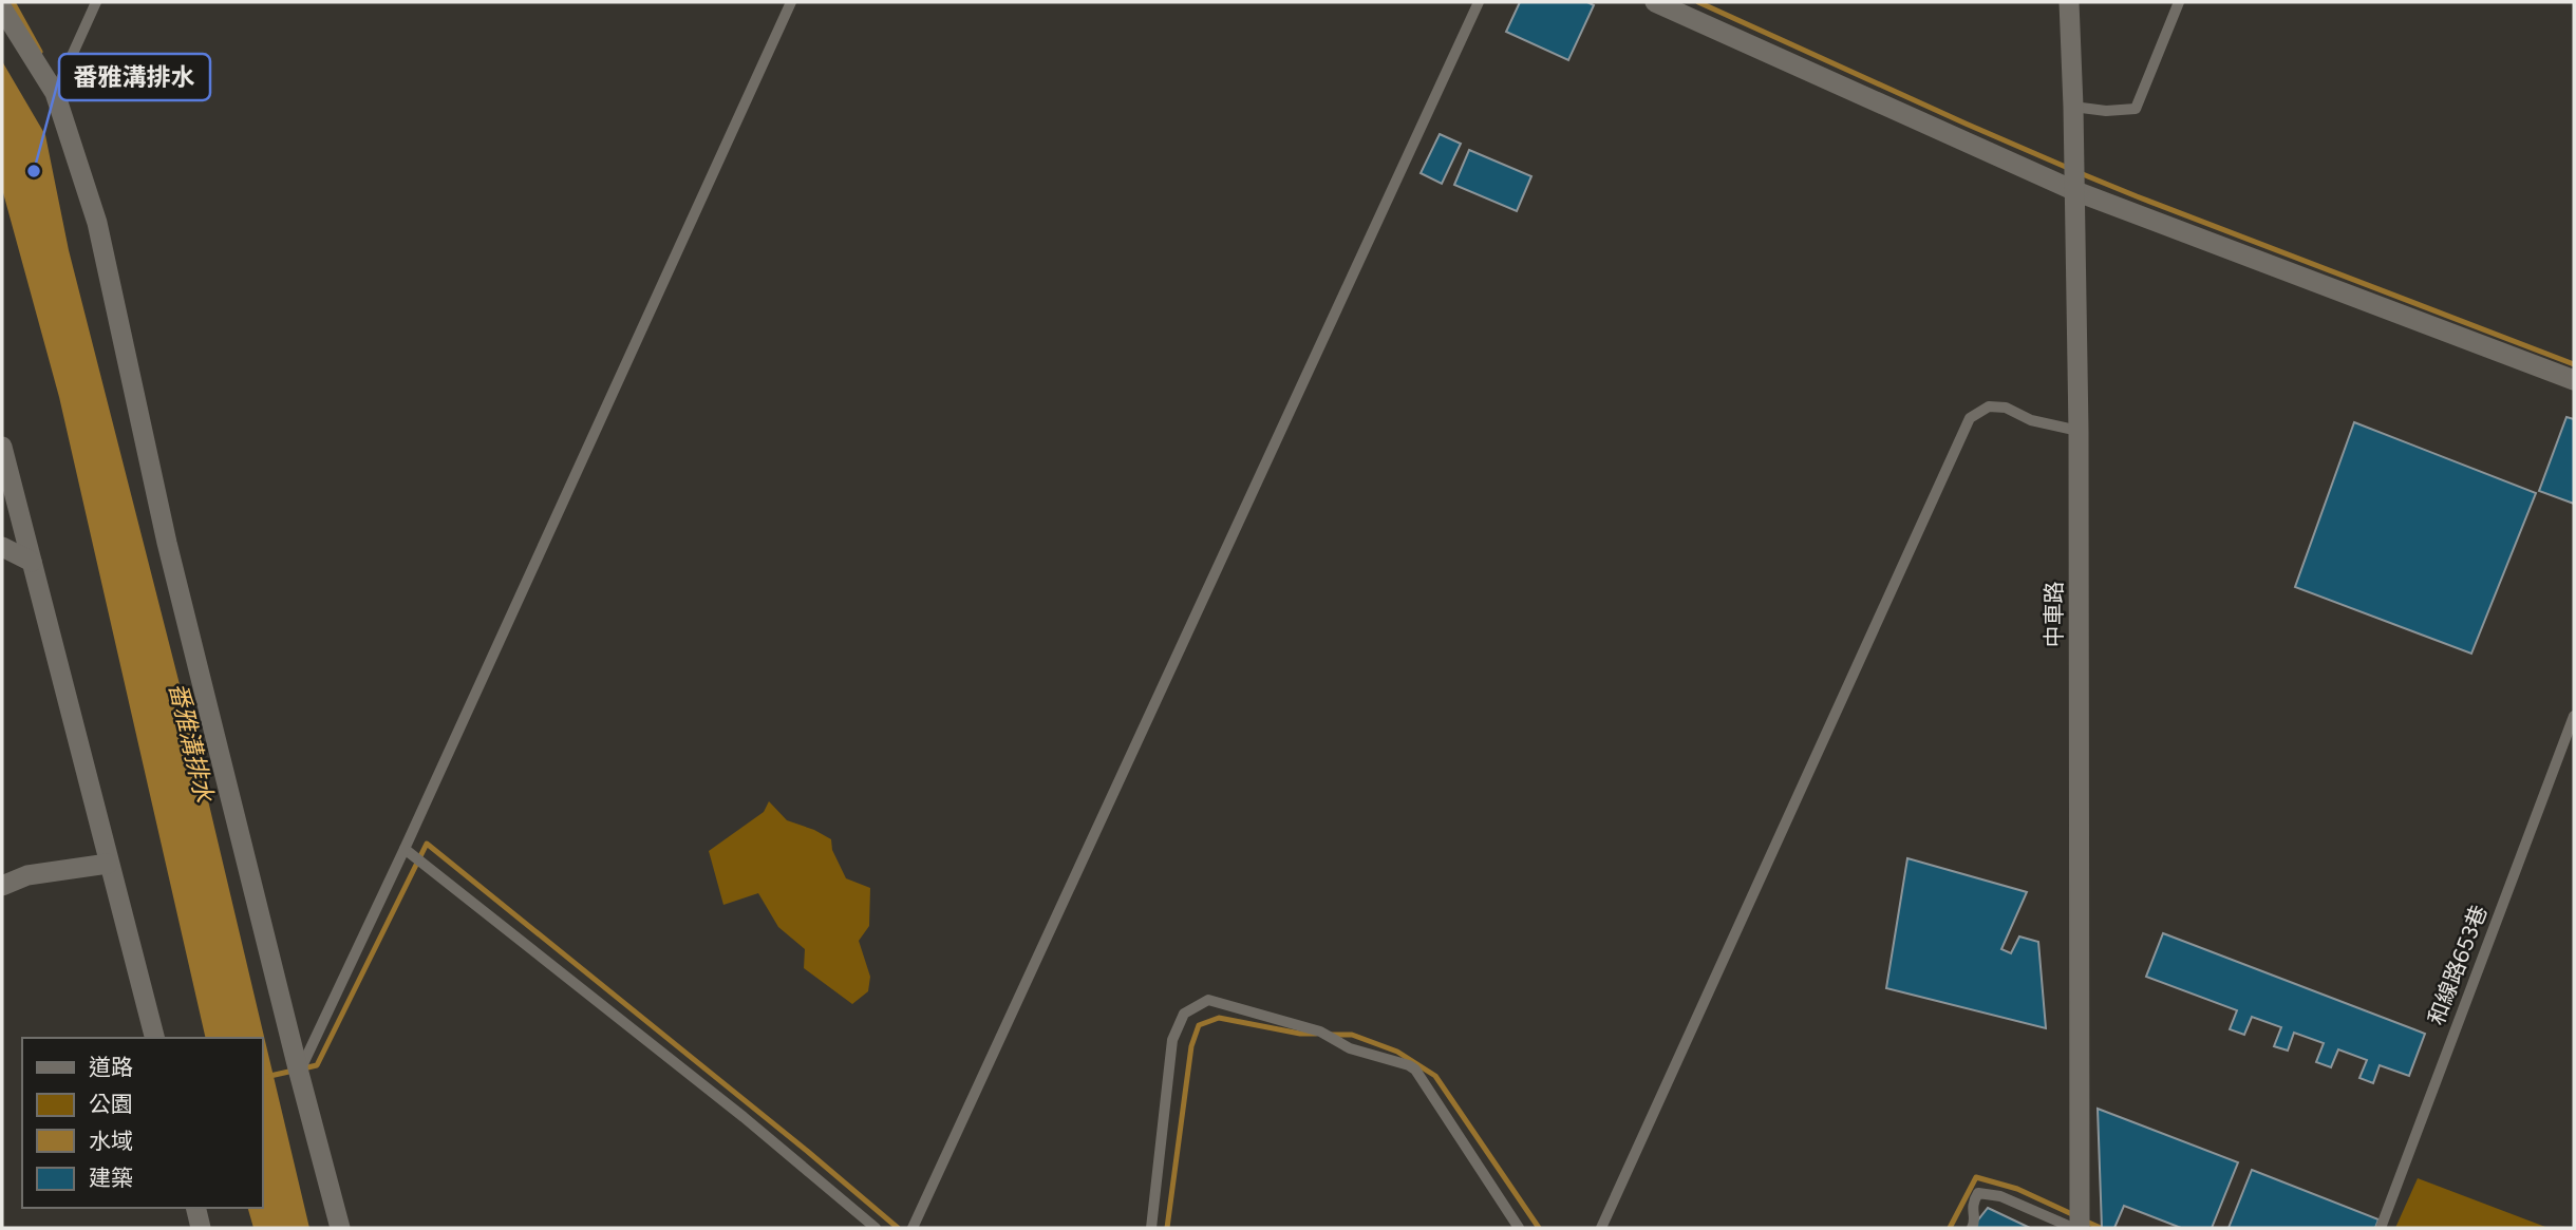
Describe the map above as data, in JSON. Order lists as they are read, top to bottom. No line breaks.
{"streets":{"street":["中車路"],"lane":["和線路653巷"]},"water":["番雅溝排水"],"places":["番雅溝排水"],"legend":["道路","公園","水域","建築"]}
